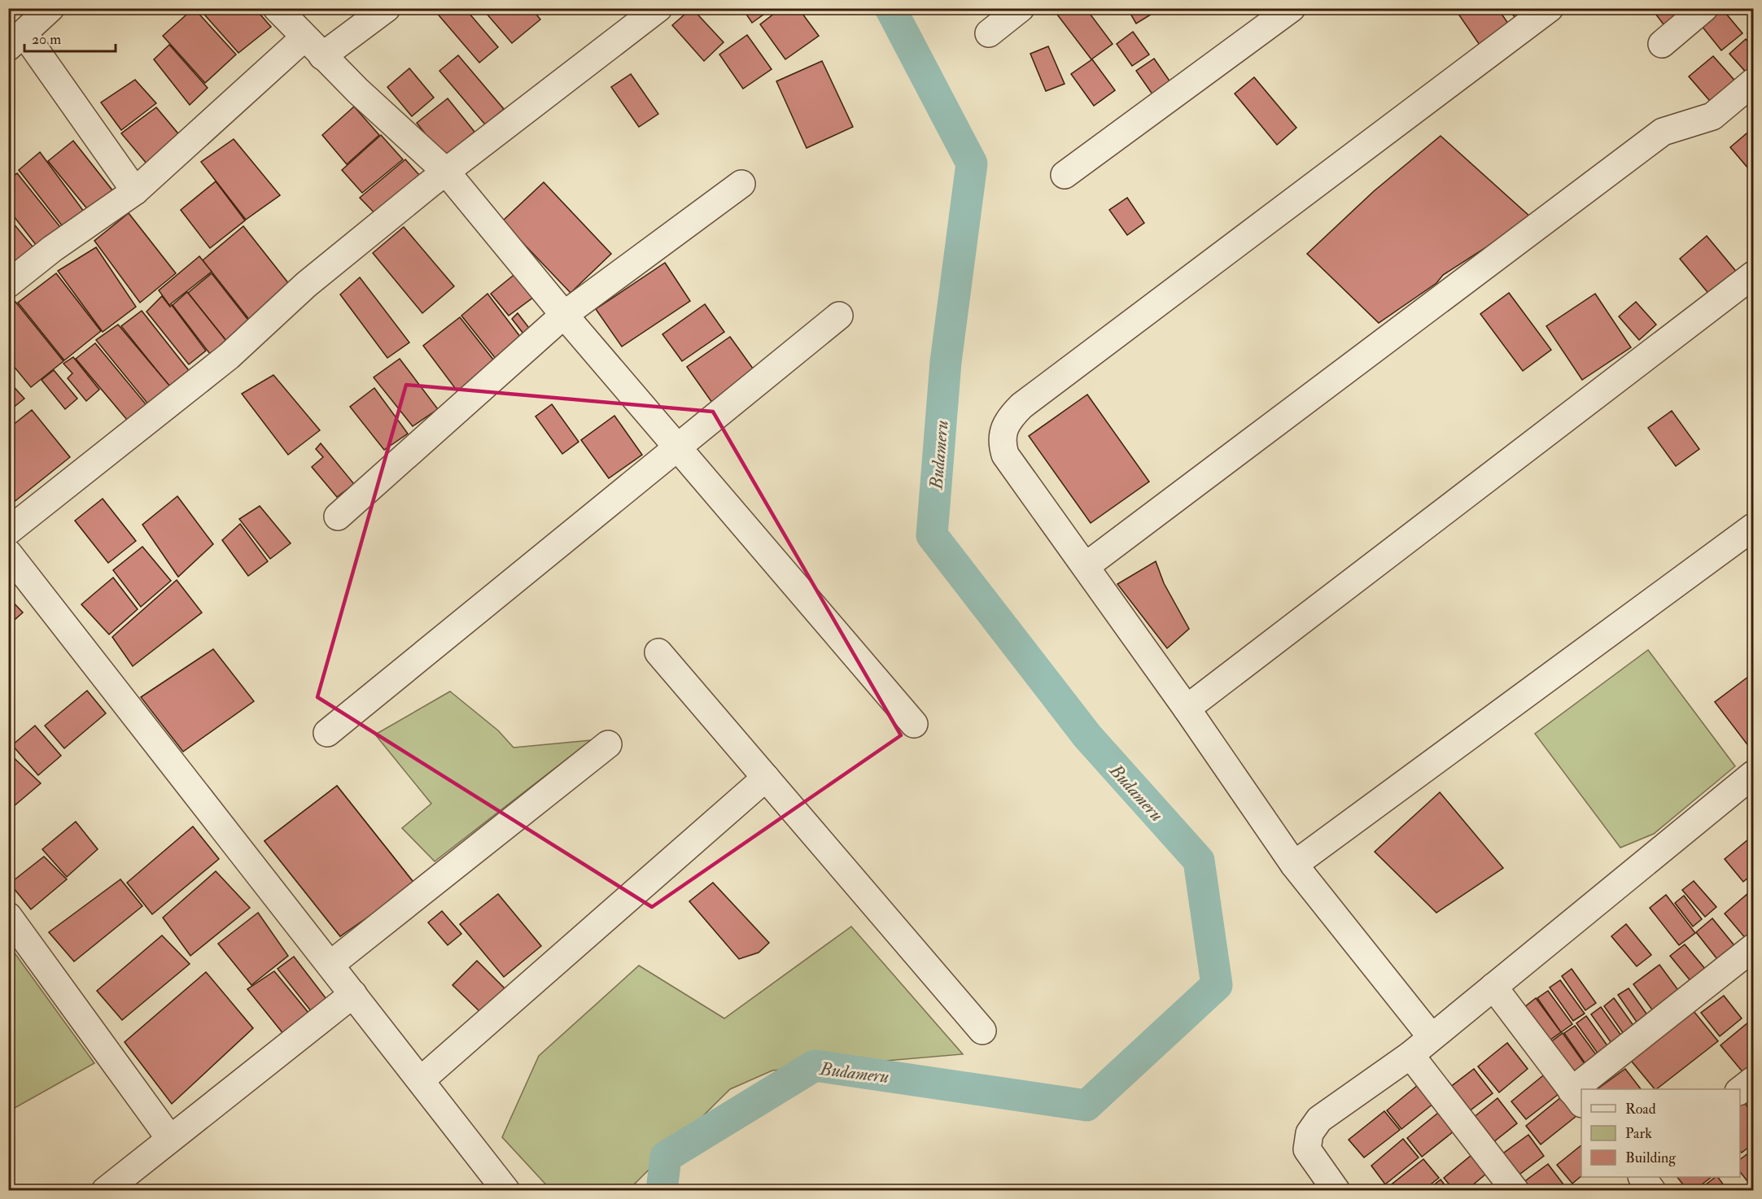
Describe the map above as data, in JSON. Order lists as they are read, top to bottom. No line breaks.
{"water":["Budameru"],"legend":["Road","Park","Building"],"scale_bar":"20 m"}
